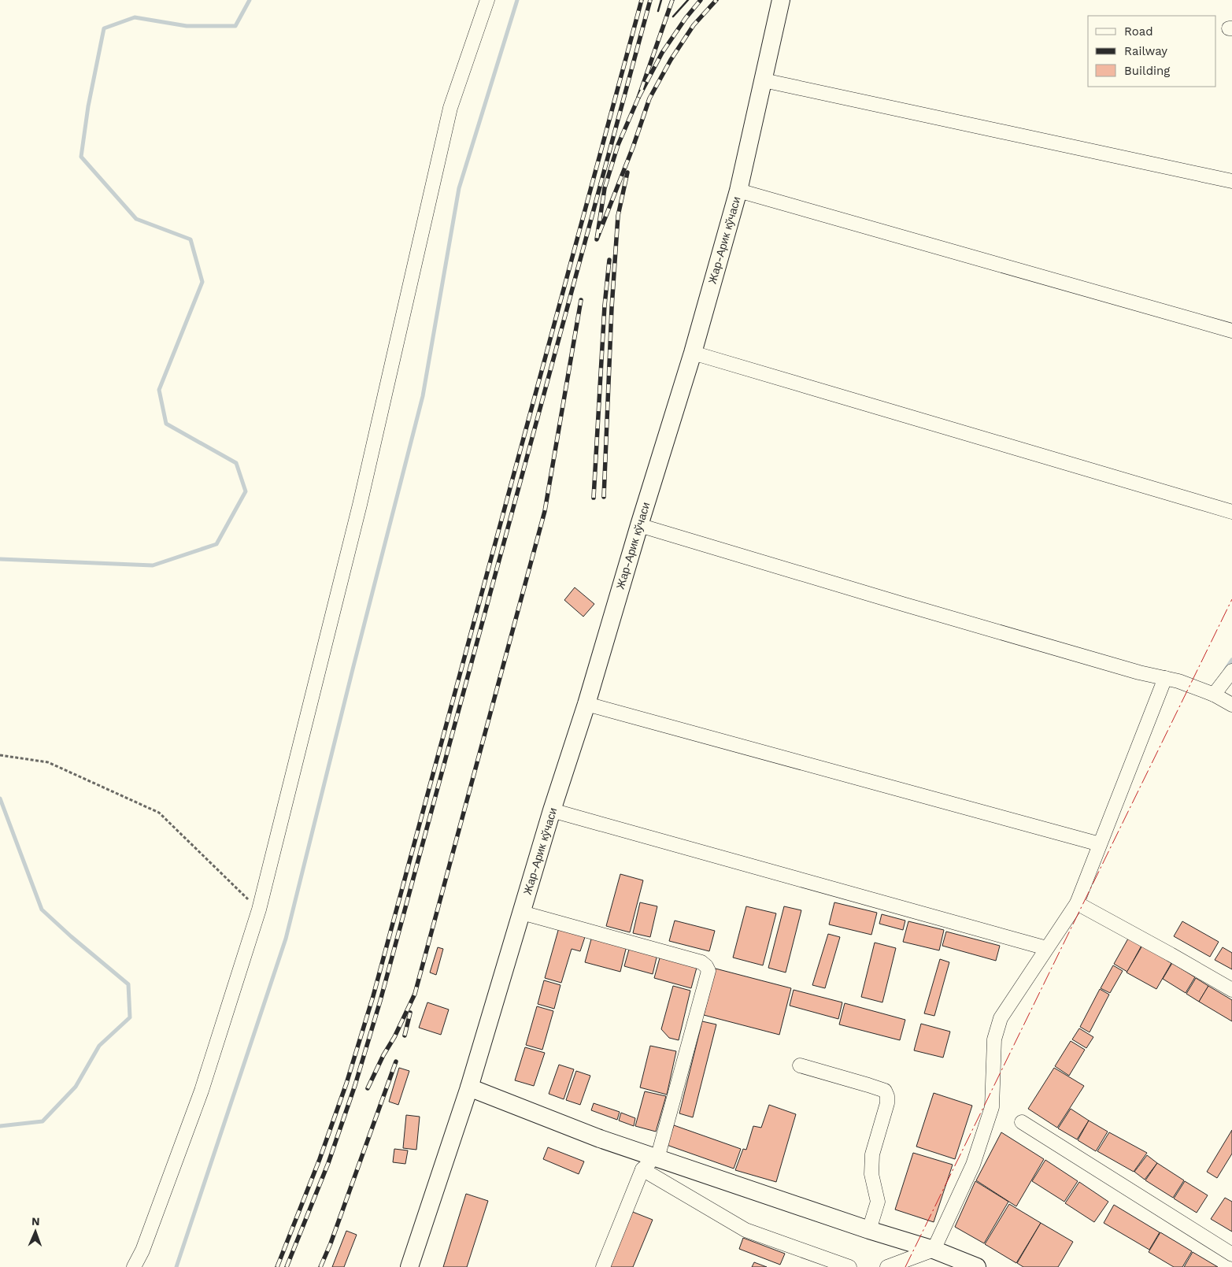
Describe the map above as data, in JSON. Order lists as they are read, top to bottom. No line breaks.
{"streets":{"main road":["Жар-Арик кўчаси"]},"legend":["Road","Railway","Building"],"north":"top"}
